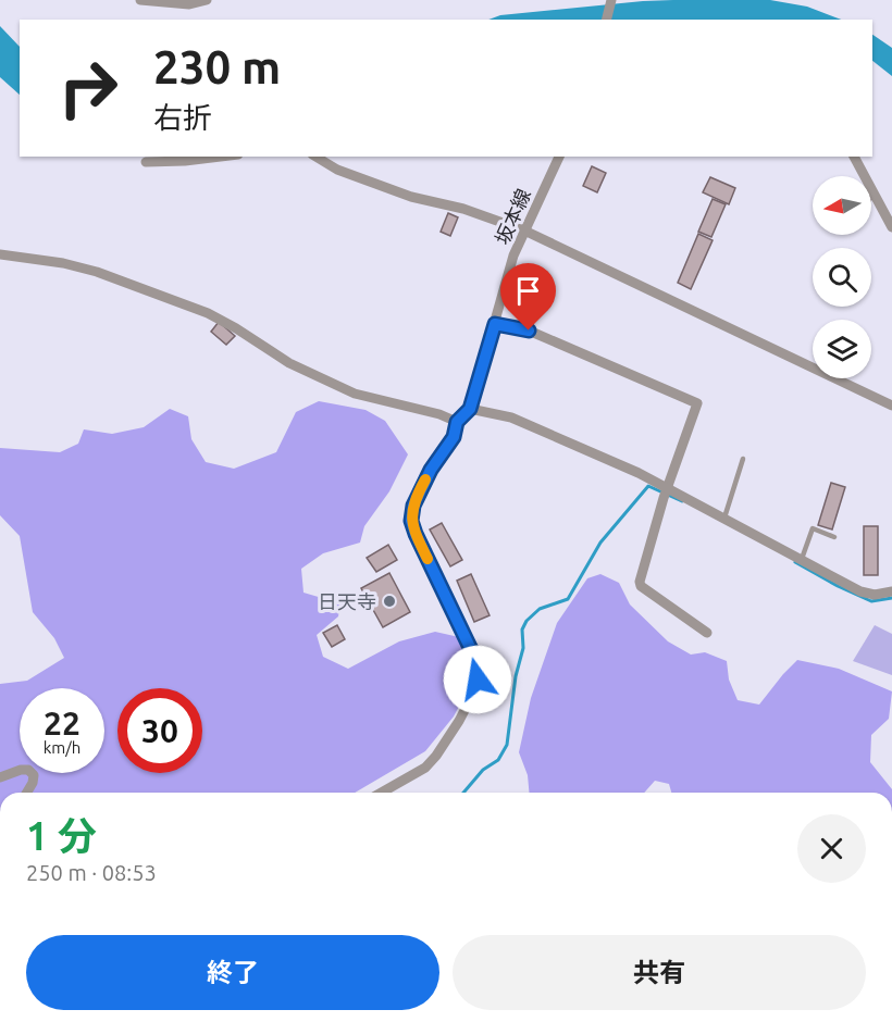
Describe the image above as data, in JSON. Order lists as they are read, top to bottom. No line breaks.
{"streets":{"street":["坂本線"]},"places":["日天寺"],"north":"left","page":{"turn":["230 m","右折"],"speed":"22 km/h","limit":"30","heading":["1 分","250 m · 08:53"],"buttons":["終了","共有"]}}
